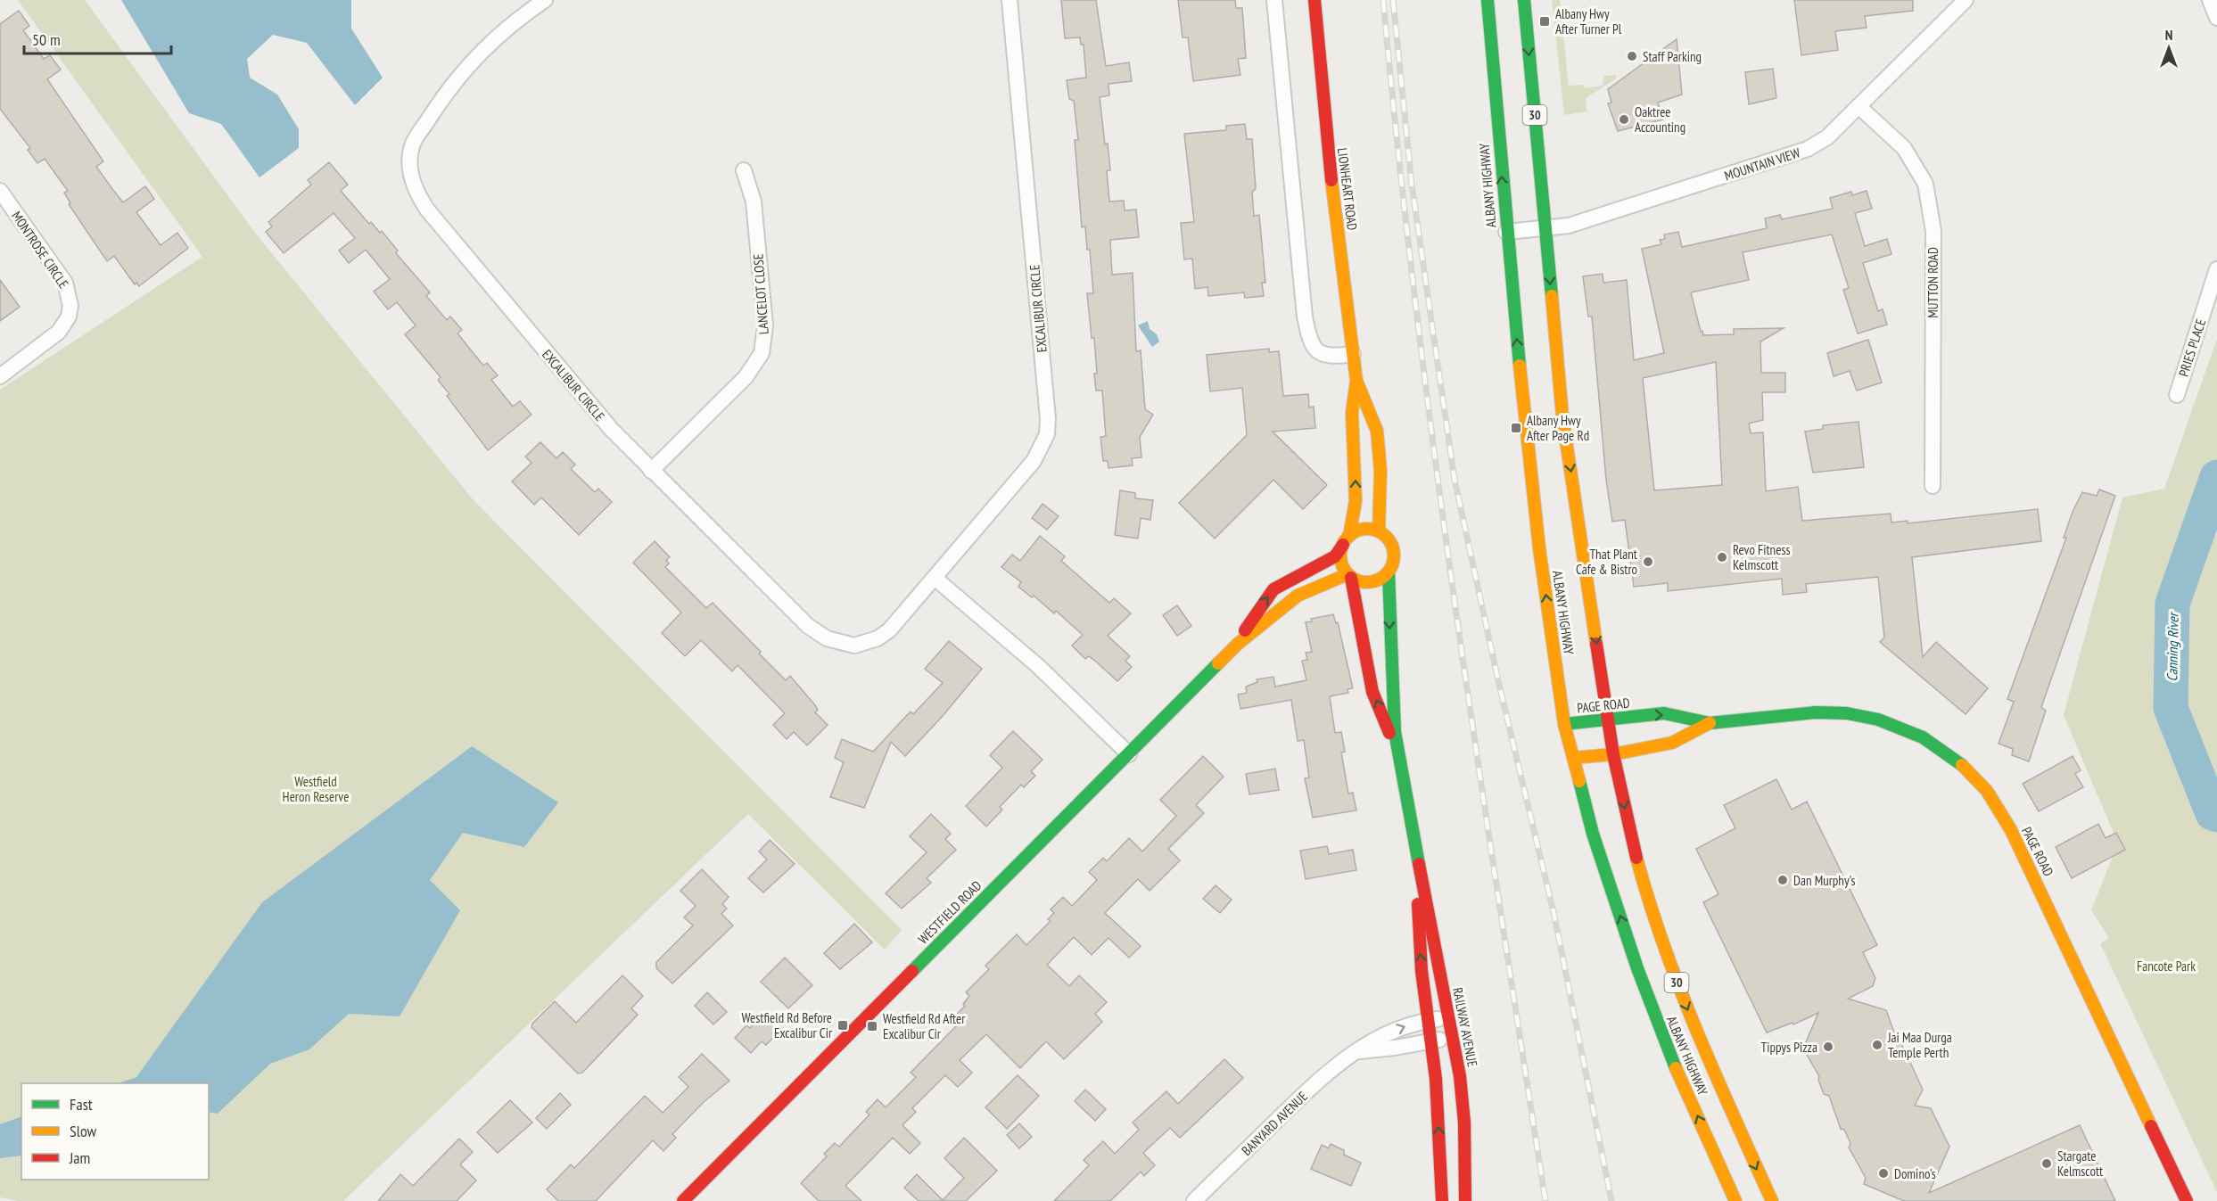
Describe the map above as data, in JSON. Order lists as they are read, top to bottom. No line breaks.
{"streets":{"main road":["30","ALBANY HIGHWAY","LIONHEART ROAD","PAGE ROAD","WESTFIELD ROAD","RAILWAY AVENUE"],"street":["MOUNTAIN VIEW","MONTROSE CIRCLE","MUTTON ROAD","LANCELOT CLOSE","EXCALIBUR CIRCLE","PRIES PLACE","BANYARD AVENUE"]},"crossings":[["MOUNTAIN VIEW","ALBANY HIGHWAY"],["MOUNTAIN VIEW","MUTTON ROAD"],["ALBANY HIGHWAY","PAGE ROAD"],["LIONHEART ROAD","WESTFIELD ROAD"],["LIONHEART ROAD","RAILWAY AVENUE"],["LANCELOT CLOSE","EXCALIBUR CIRCLE"],["WESTFIELD ROAD","RAILWAY AVENUE"],["RAILWAY AVENUE","BANYARD AVENUE"]],"water":["Canning River"],"parks":["Westfield Heron Reserve","Fancote Park"],"places":{"transit":["Albany Hwy After Turner Pl","Albany Hwy After Page Rd","Westfield Rd Before Excalibur Cir","Westfield Rd After Excalibur Cir"],"other":["Staff Parking","Oaktree Accounting","Revo Fitness Kelmscott","That Plant Cafe & Bistro","Dan Murphy's","Jai Maa Durga Temple Perth","Tippys Pizza","Stargate Kelmscott","Domino's"]},"legend":["Fast","Slow","Jam"],"scale_bar":"50 m","north":"top"}
